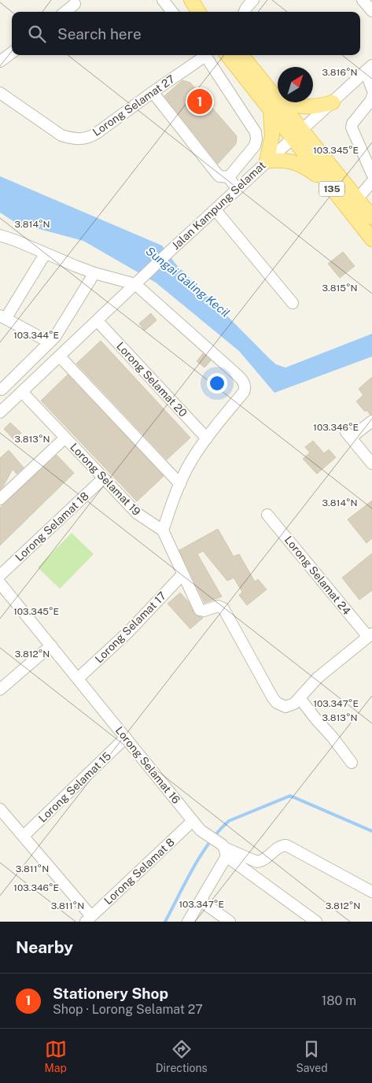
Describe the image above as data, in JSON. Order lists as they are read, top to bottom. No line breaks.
{"streets":{"main road":["135"],"street":["Lorong Selamat 27","Jalan Kampung Selamat","Lorong Selamat 20","Lorong Selamat 19","Lorong Selamat 18","Lorong Selamat 24","Lorong Selamat 17","Lorong Selamat 16","Lorong Selamat 15","Lorong Selamat 8"]},"crossings":[["135","Jalan Kampung Selamat"],["Jalan Kampung Selamat","Lorong Selamat 20"],["Jalan Kampung Selamat","Lorong Selamat 19"],["Lorong Selamat 19","Lorong Selamat 18"],["Lorong Selamat 17","Lorong Selamat 16"],["Lorong Selamat 16","Lorong Selamat 15"],["Lorong Selamat 16","Lorong Selamat 8"]],"water":["Sungai Galing Kecil"],"north":"top right","page":{"search":"Search here","pins":"1","heading":"Nearby","list":[{"mark":"1","name":"Stationery Shop","note":"Shop · Lorong Selamat 27","value":"180 m"}],"nav":["Map","Directions","Saved"]},"coordinates":["3.816°N","103.345°E","3.814°N","3.815°N","103.344°E","103.346°E","3.813°N","3.812°N","103.347°E","3.811°N"]}
